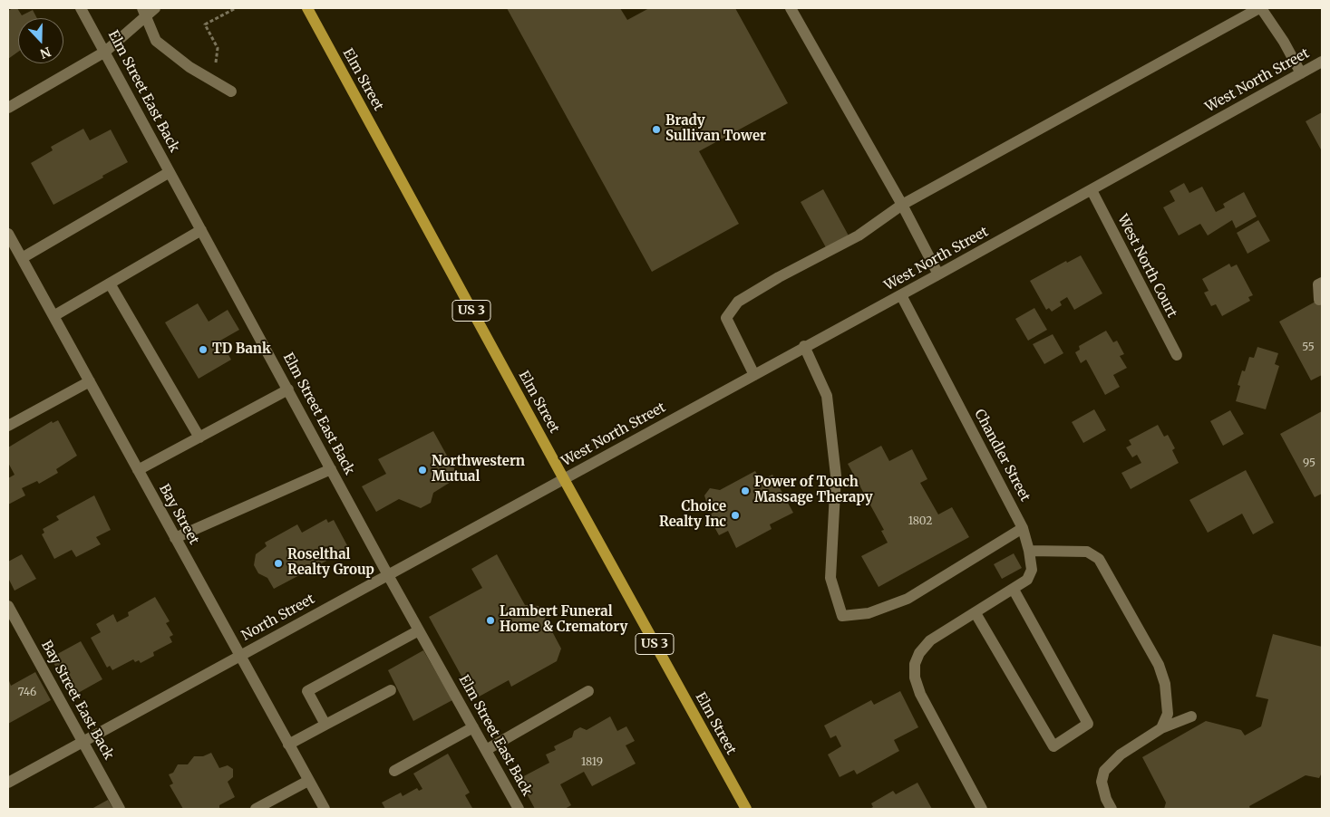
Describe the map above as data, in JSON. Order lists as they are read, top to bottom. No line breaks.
{"streets":{"main road":["Elm Street","US 3"],"street":["West North Street","Elm Street East Back","West North Court","Chandler Street","Bay Street","North Street","Bay Street East Back"]},"crossings":[["Elm Street","West North Street"],["Elm Street","North Street"],["West North Street","West North Court"],["West North Street","Chandler Street"],["West North Street","North Street"],["Elm Street East Back","North Street"],["Bay Street","North Street"],["North Street","Bay Street East Back"]],"places":["Brady Sullivan Tower","TD Bank","Northwestern Mutual","Power of Touch Massage Therapy","Choice Realty Inc","Roselthal Realty Group","Lambert Funeral Home & Crematory"],"house_numbers":["55","95","1802","746","1819"],"north":"bottom"}
